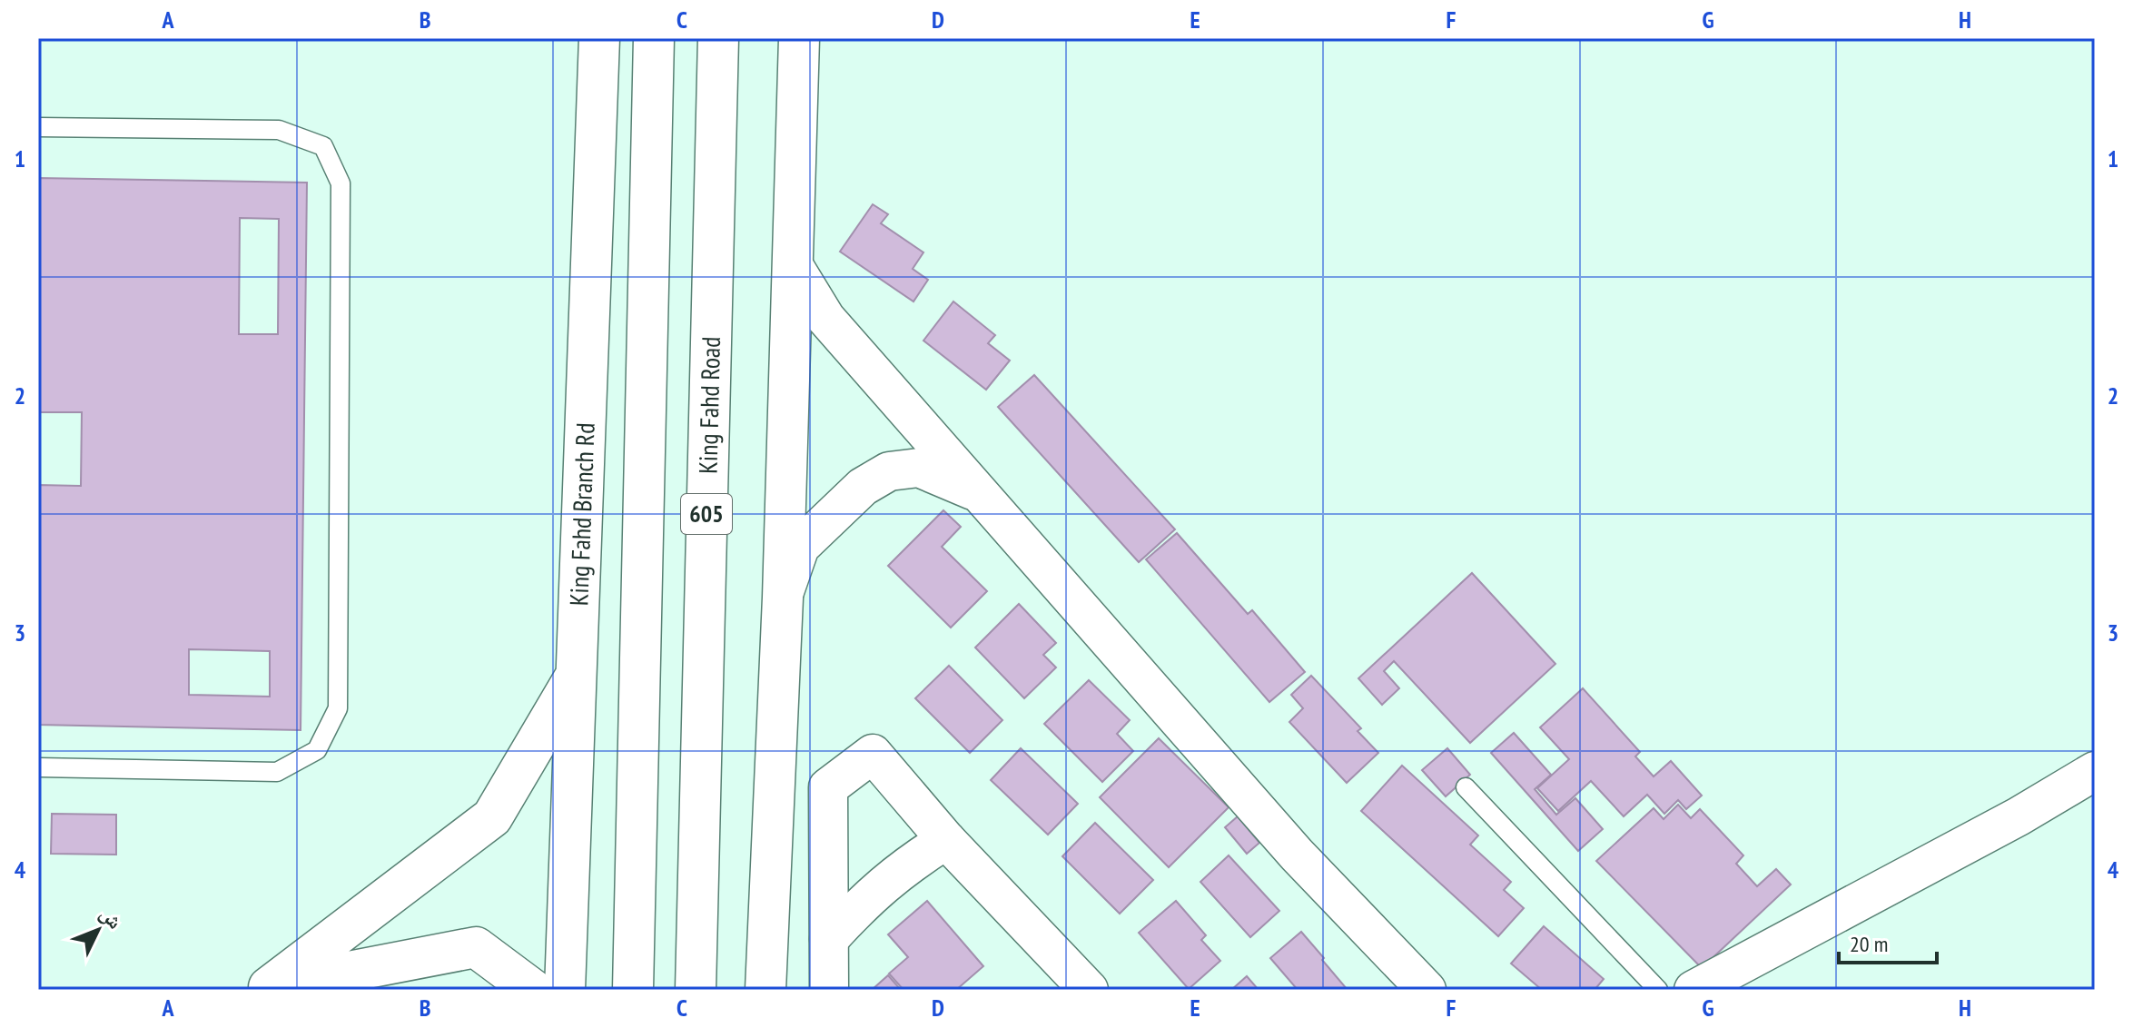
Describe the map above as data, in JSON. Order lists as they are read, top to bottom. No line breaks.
{"streets":{"main road":["King Fahd Road","King Fahd Branch Rd","605"]},"scale_bar":"20 m","north":"top right","grid":{"columns":["A","B","C","D","E","F","G","H"],"rows":["1","2","3","4"]}}
